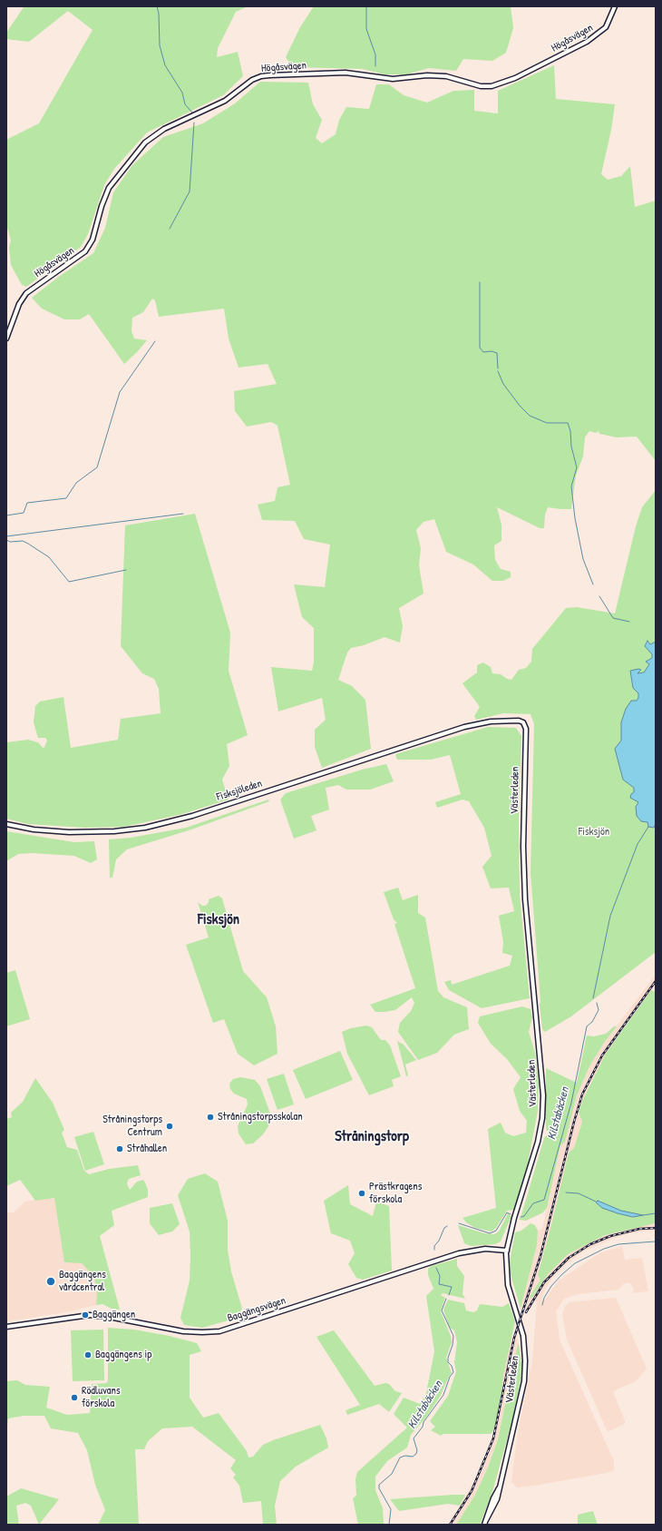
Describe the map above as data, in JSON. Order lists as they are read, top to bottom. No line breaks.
{"streets":{"street":["Högåsvägen","Fisksjöleden","Västerleden","Baggängsvägen"]},"crossings":[["Fisksjöleden","Västerleden"],["Västerleden","Baggängsvägen"]],"districts":["Fisksjön","Stråningstorp"],"water":["Kilstabäcken"],"parks":["Fisksjön"],"places":["Stråningstorpsskolan","Stråningstorps Centrum","Stråhallen","Prästkragens förskola","Baggängens vårdcentral","Baggängen","Baggängens ip","Rödluvans förskola"]}
